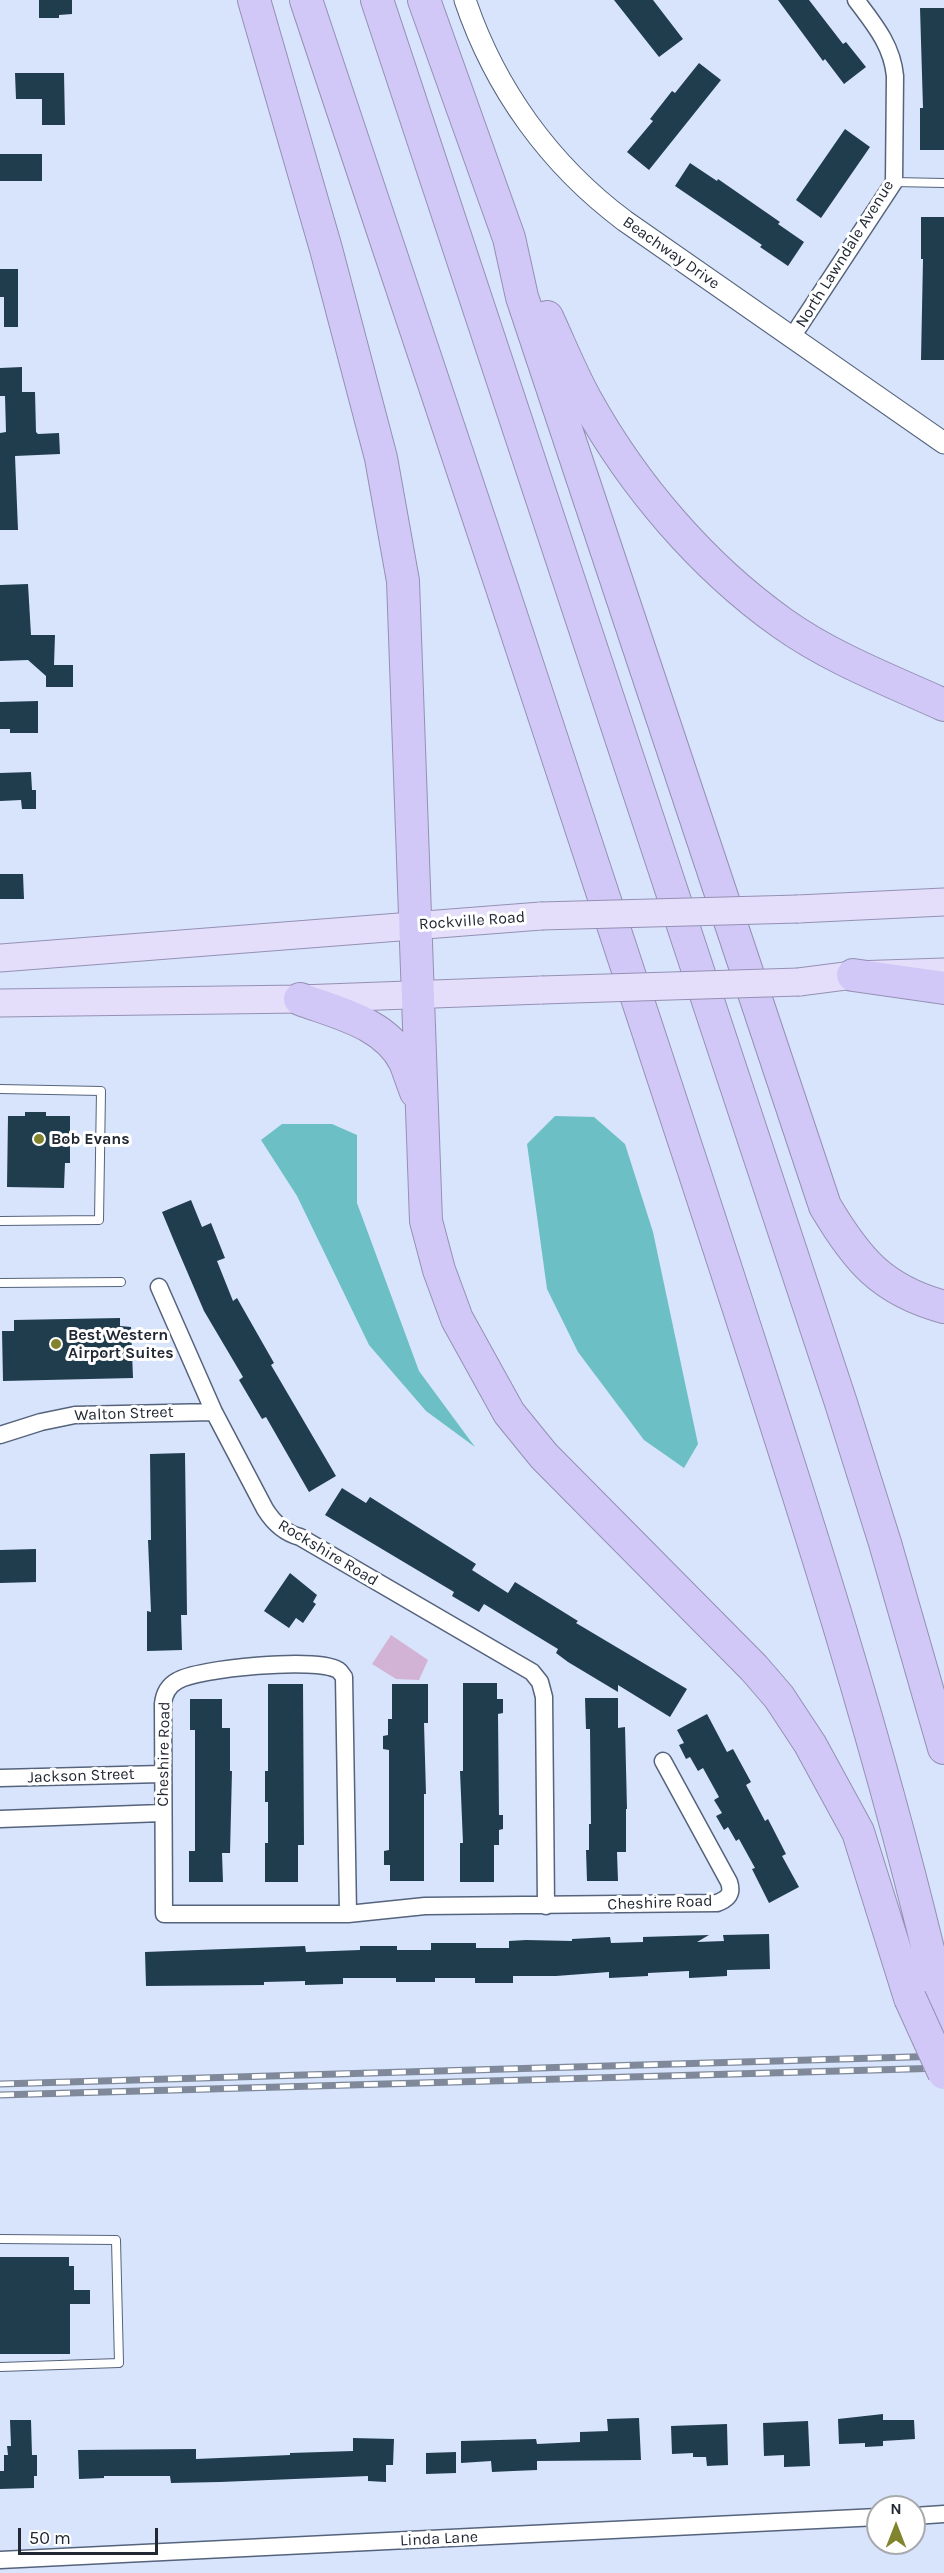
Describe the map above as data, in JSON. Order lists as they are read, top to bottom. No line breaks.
{"streets":{"main road":["Rockville Road"],"street":["Beachway Drive","North Lawndale Avenue","Walton Street","Rockshire Road","Cheshire Road","Jackson Street","Linda Lane"]},"crossings":[["Beachway Drive","North Lawndale Avenue"],["Walton Street","Rockshire Road"],["Rockshire Road","Cheshire Road"],["Cheshire Road","Jackson Street"]],"places":["Bob Evans","Best Western Airport Suites"],"scale_bar":"50 m","north":"top"}
